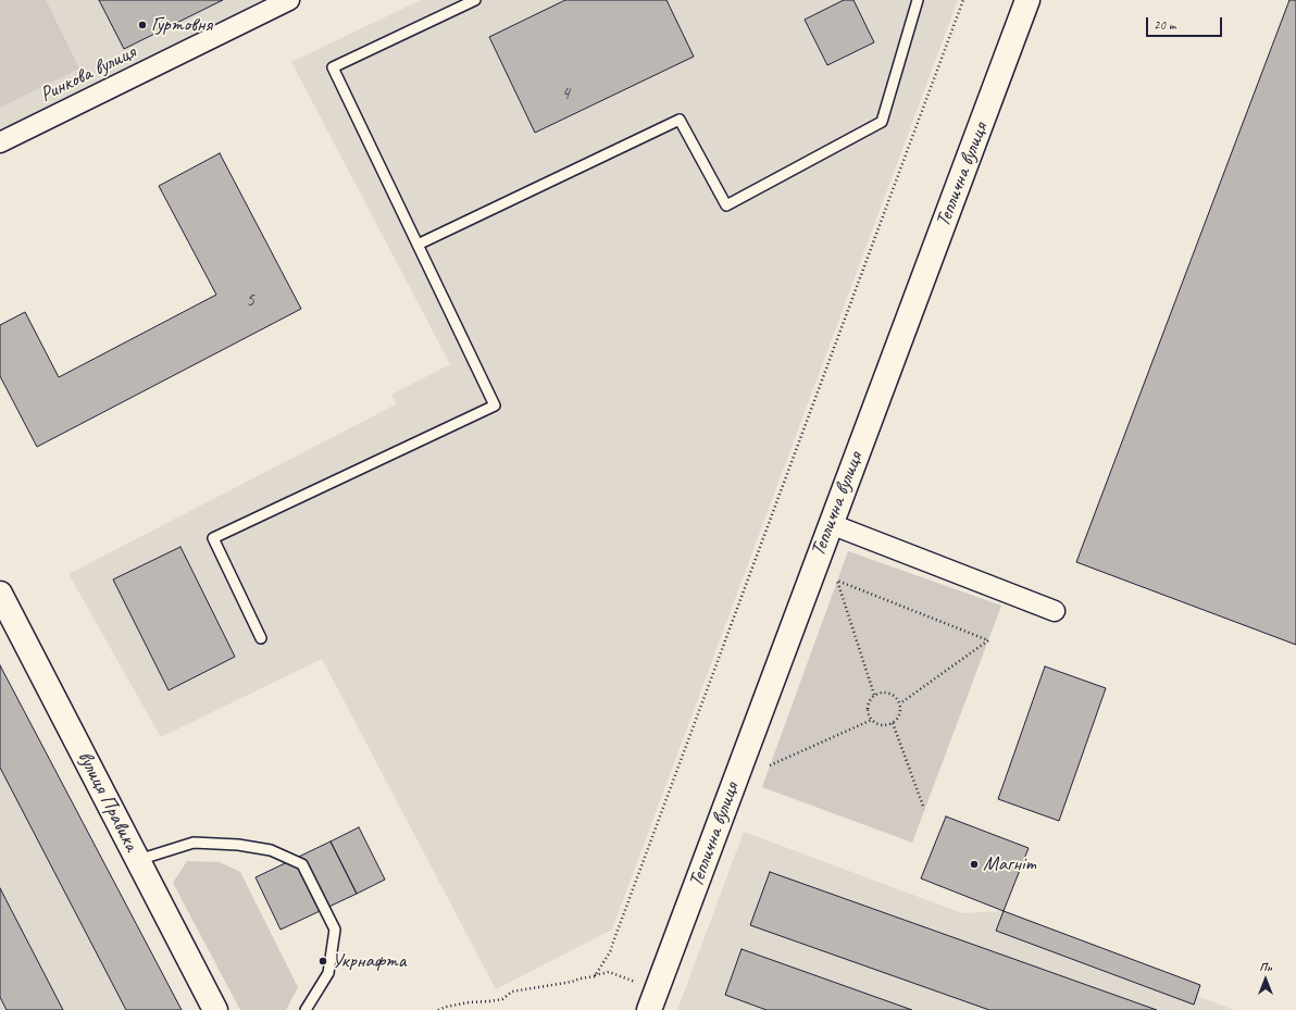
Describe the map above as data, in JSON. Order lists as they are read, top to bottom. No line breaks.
{"streets":{"street":["Ринкова вулиця","Теплична вулиця","вулиця Правика"]},"places":["Гуртовня","Магніт","Укрнафта"],"house_numbers":["4","5"],"scale_bar":"20 m","north":"top"}
